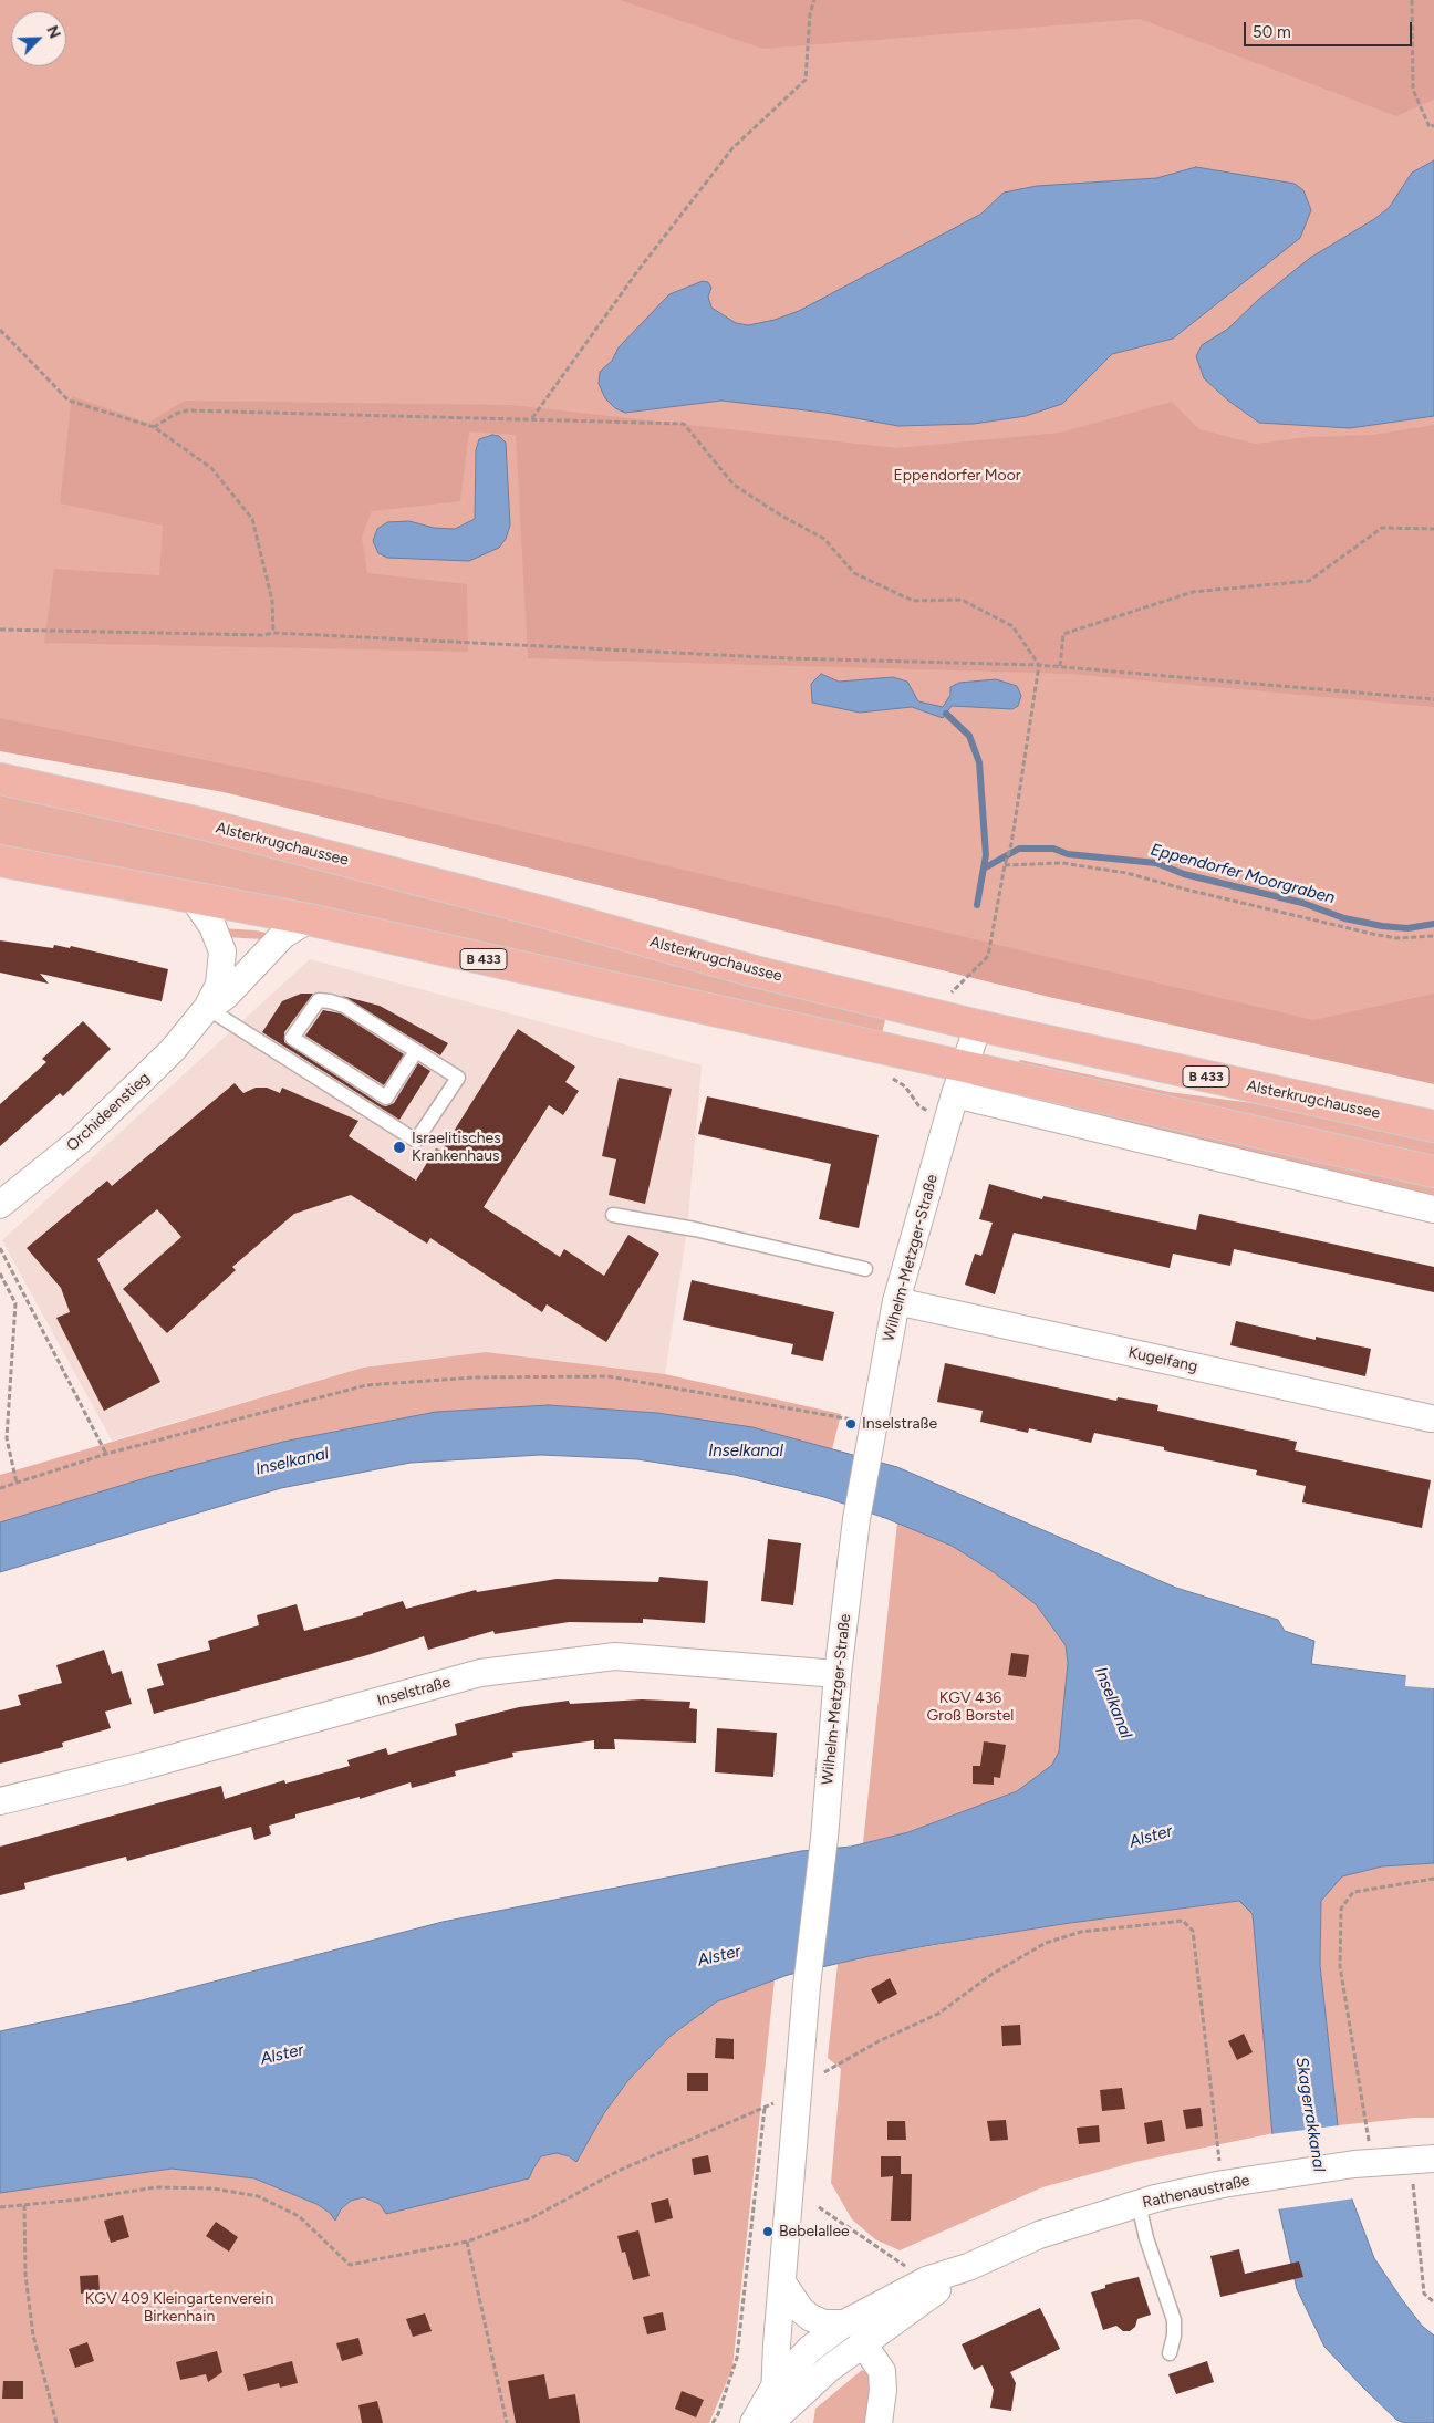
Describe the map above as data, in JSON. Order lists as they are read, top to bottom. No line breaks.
{"streets":{"main road":["Alsterkrugchaussee","B 433"],"street":["Orchideenstieg","Wilhelm-Metzger-Straße","Kugelfang","Inselstraße","Rathenaustraße"]},"crossings":[["Alsterkrugchaussee","Wilhelm-Metzger-Straße"],["B 433","Orchideenstieg"],["B 433","Wilhelm-Metzger-Straße"],["Wilhelm-Metzger-Straße","Kugelfang"],["Wilhelm-Metzger-Straße","Inselstraße"],["Wilhelm-Metzger-Straße","Rathenaustraße"]],"water":["Eppendorfer Moorgraben","Inselkanal","Alster","Skagerrakkanal"],"parks":["Eppendorfer Moor","KGV 436 Groß Borstel","KGV 409 Kleingartenverein Birkenhain"],"places":["Israelitisches Krankenhaus","Inselstraße","Bebelallee"],"scale_bar":"50 m","north":"top right"}
